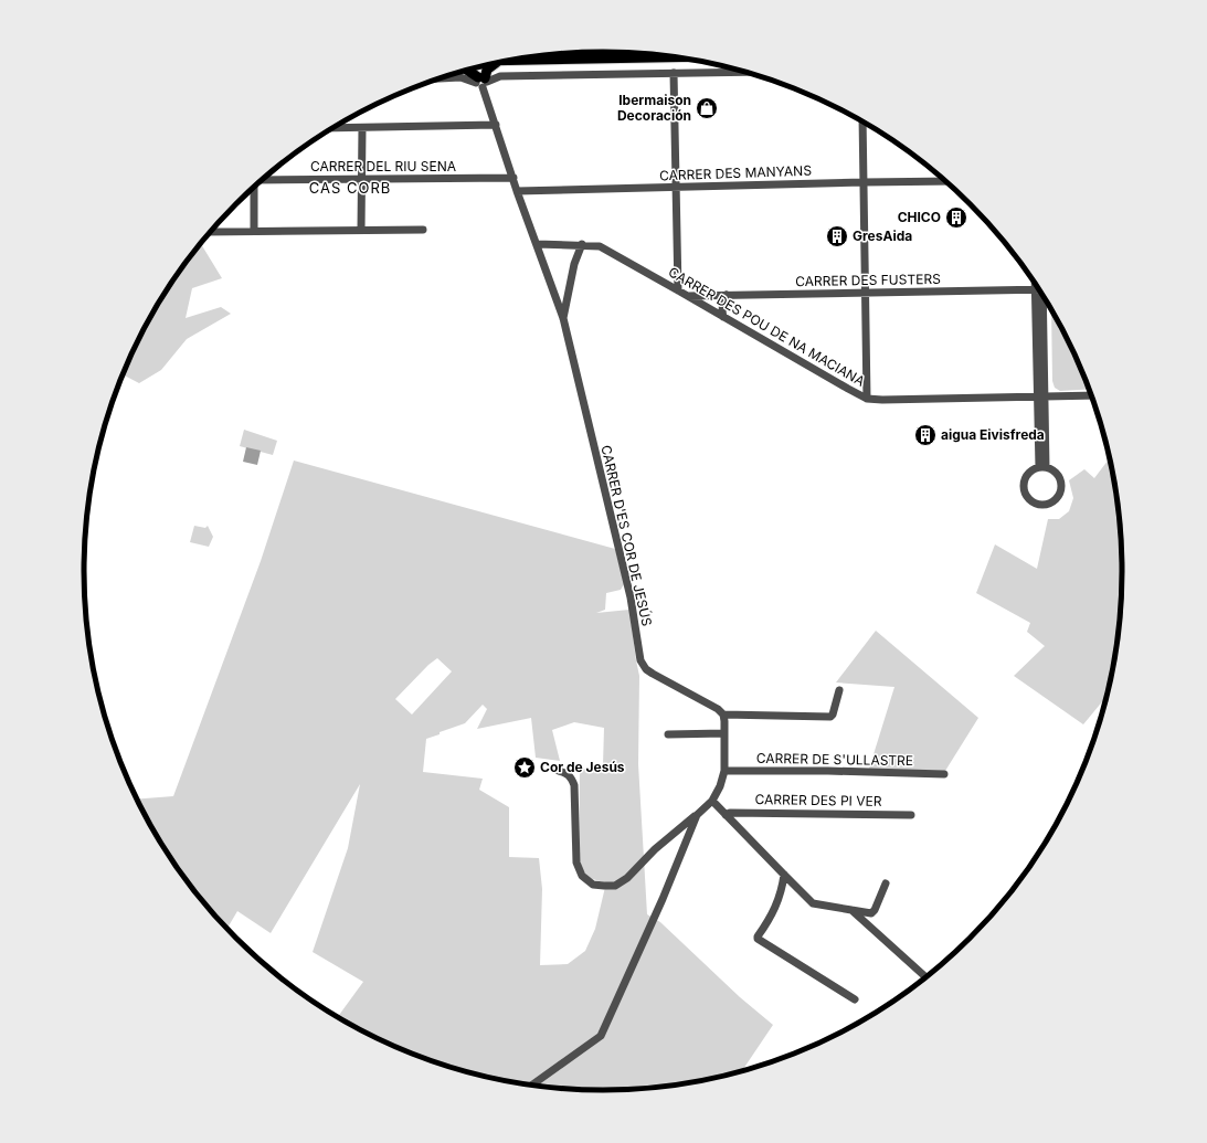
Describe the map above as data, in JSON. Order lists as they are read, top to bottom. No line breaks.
{"streets":{"street":["CARRER DEL RIU SENA","CARRER DES MANYANS","CARRER DES FUSTERS","CARRER DES POU DE NA MACIANA","CARRER D'ES COR DE JESÚS","CARRER DE S'ULLASTRE","CARRER DES PI VER"]},"crossings":[["CARRER DEL RIU SENA","CARRER D'ES COR DE JESÚS"],["CARRER DES MANYANS","CARRER D'ES COR DE JESÚS"],["CARRER DES FUSTERS","CARRER DES POU DE NA MACIANA"],["CARRER DES POU DE NA MACIANA","CARRER D'ES COR DE JESÚS"]],"districts":["CAS CORB"],"places":{"shop":["Ibermaison Decoración"],"building":["CHICO","GresAida","aigua Eivisfreda"],"place":["Cor de Jesús"]}}
